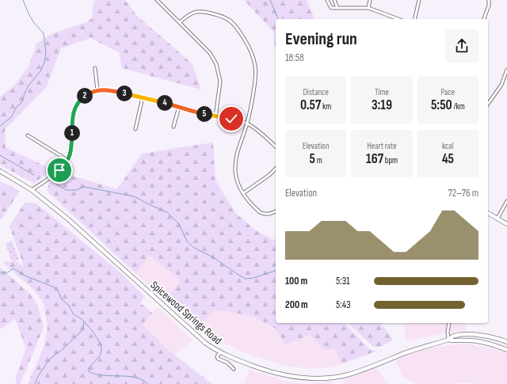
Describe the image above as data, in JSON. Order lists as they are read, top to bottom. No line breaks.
{"streets":{"main road":["Spicewood Springs Road"]},"page":{"heading":["Evening run","18:58"],"stats":[["Distance","0.57 km"],["Time","3:19"],["Pace","5:50 /km"],["Elevation","5 m"],["Heart rate","167 bpm"],["kcal","45"]],"pins":["3","2","4","5","1"],"chart":["Elevation","72–76 m"],"list":[{"name":"100 m","note":"5:31"},{"name":"200 m","note":"5:43"}]}}
